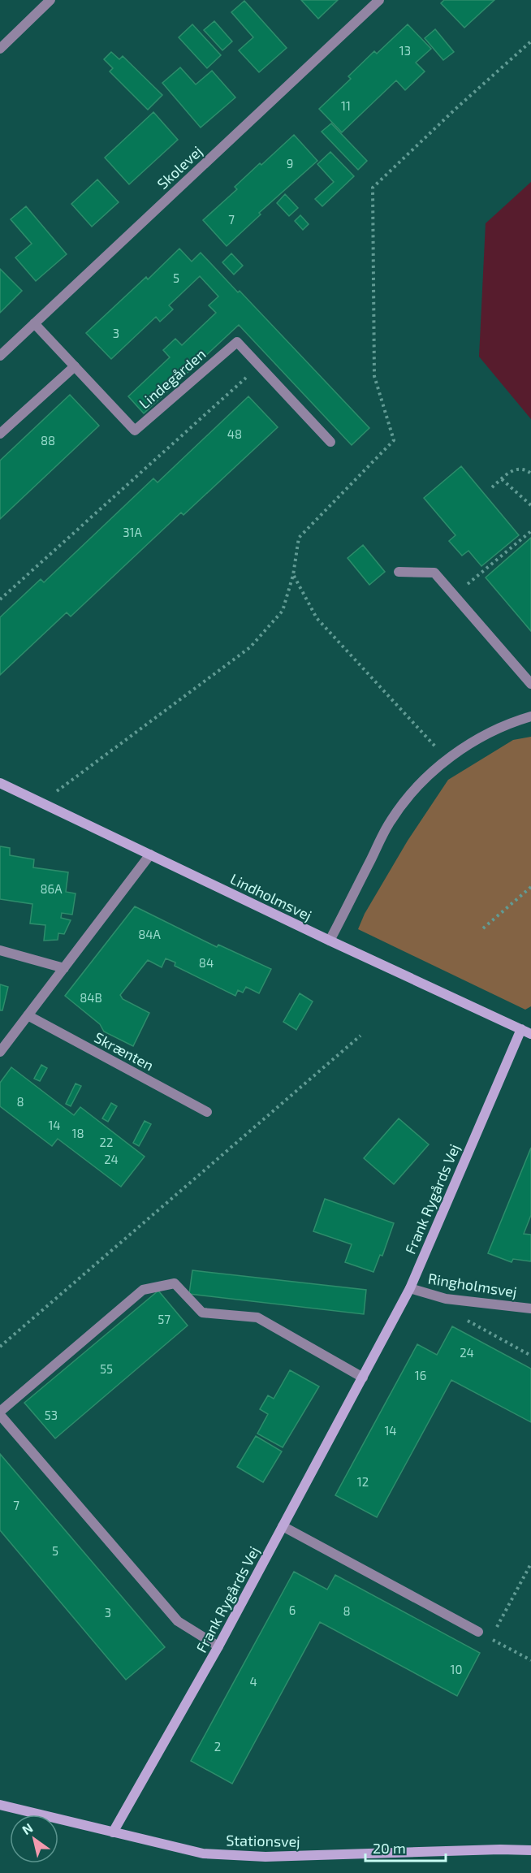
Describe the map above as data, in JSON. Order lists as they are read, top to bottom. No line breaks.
{"streets":{"street":["Skolevej","Lindegården","Lindholmsvej","Skrænten","Frank Rygårds Vej","Ringholmsvej","Stationsvej"]},"crossings":[["Skolevej","Lindegården"],["Lindholmsvej","Frank Rygårds Vej"],["Frank Rygårds Vej","Ringholmsvej"],["Frank Rygårds Vej","Stationsvej"]],"house_numbers":["13","11","9","7","5","3","48","88","31A","86A","84A","84","84B","8","14","18","22","24","57","24","55","16","53","14","12","7","5","6","8","3","10","4","2"],"scale_bar":"20 m","north":"top left"}
